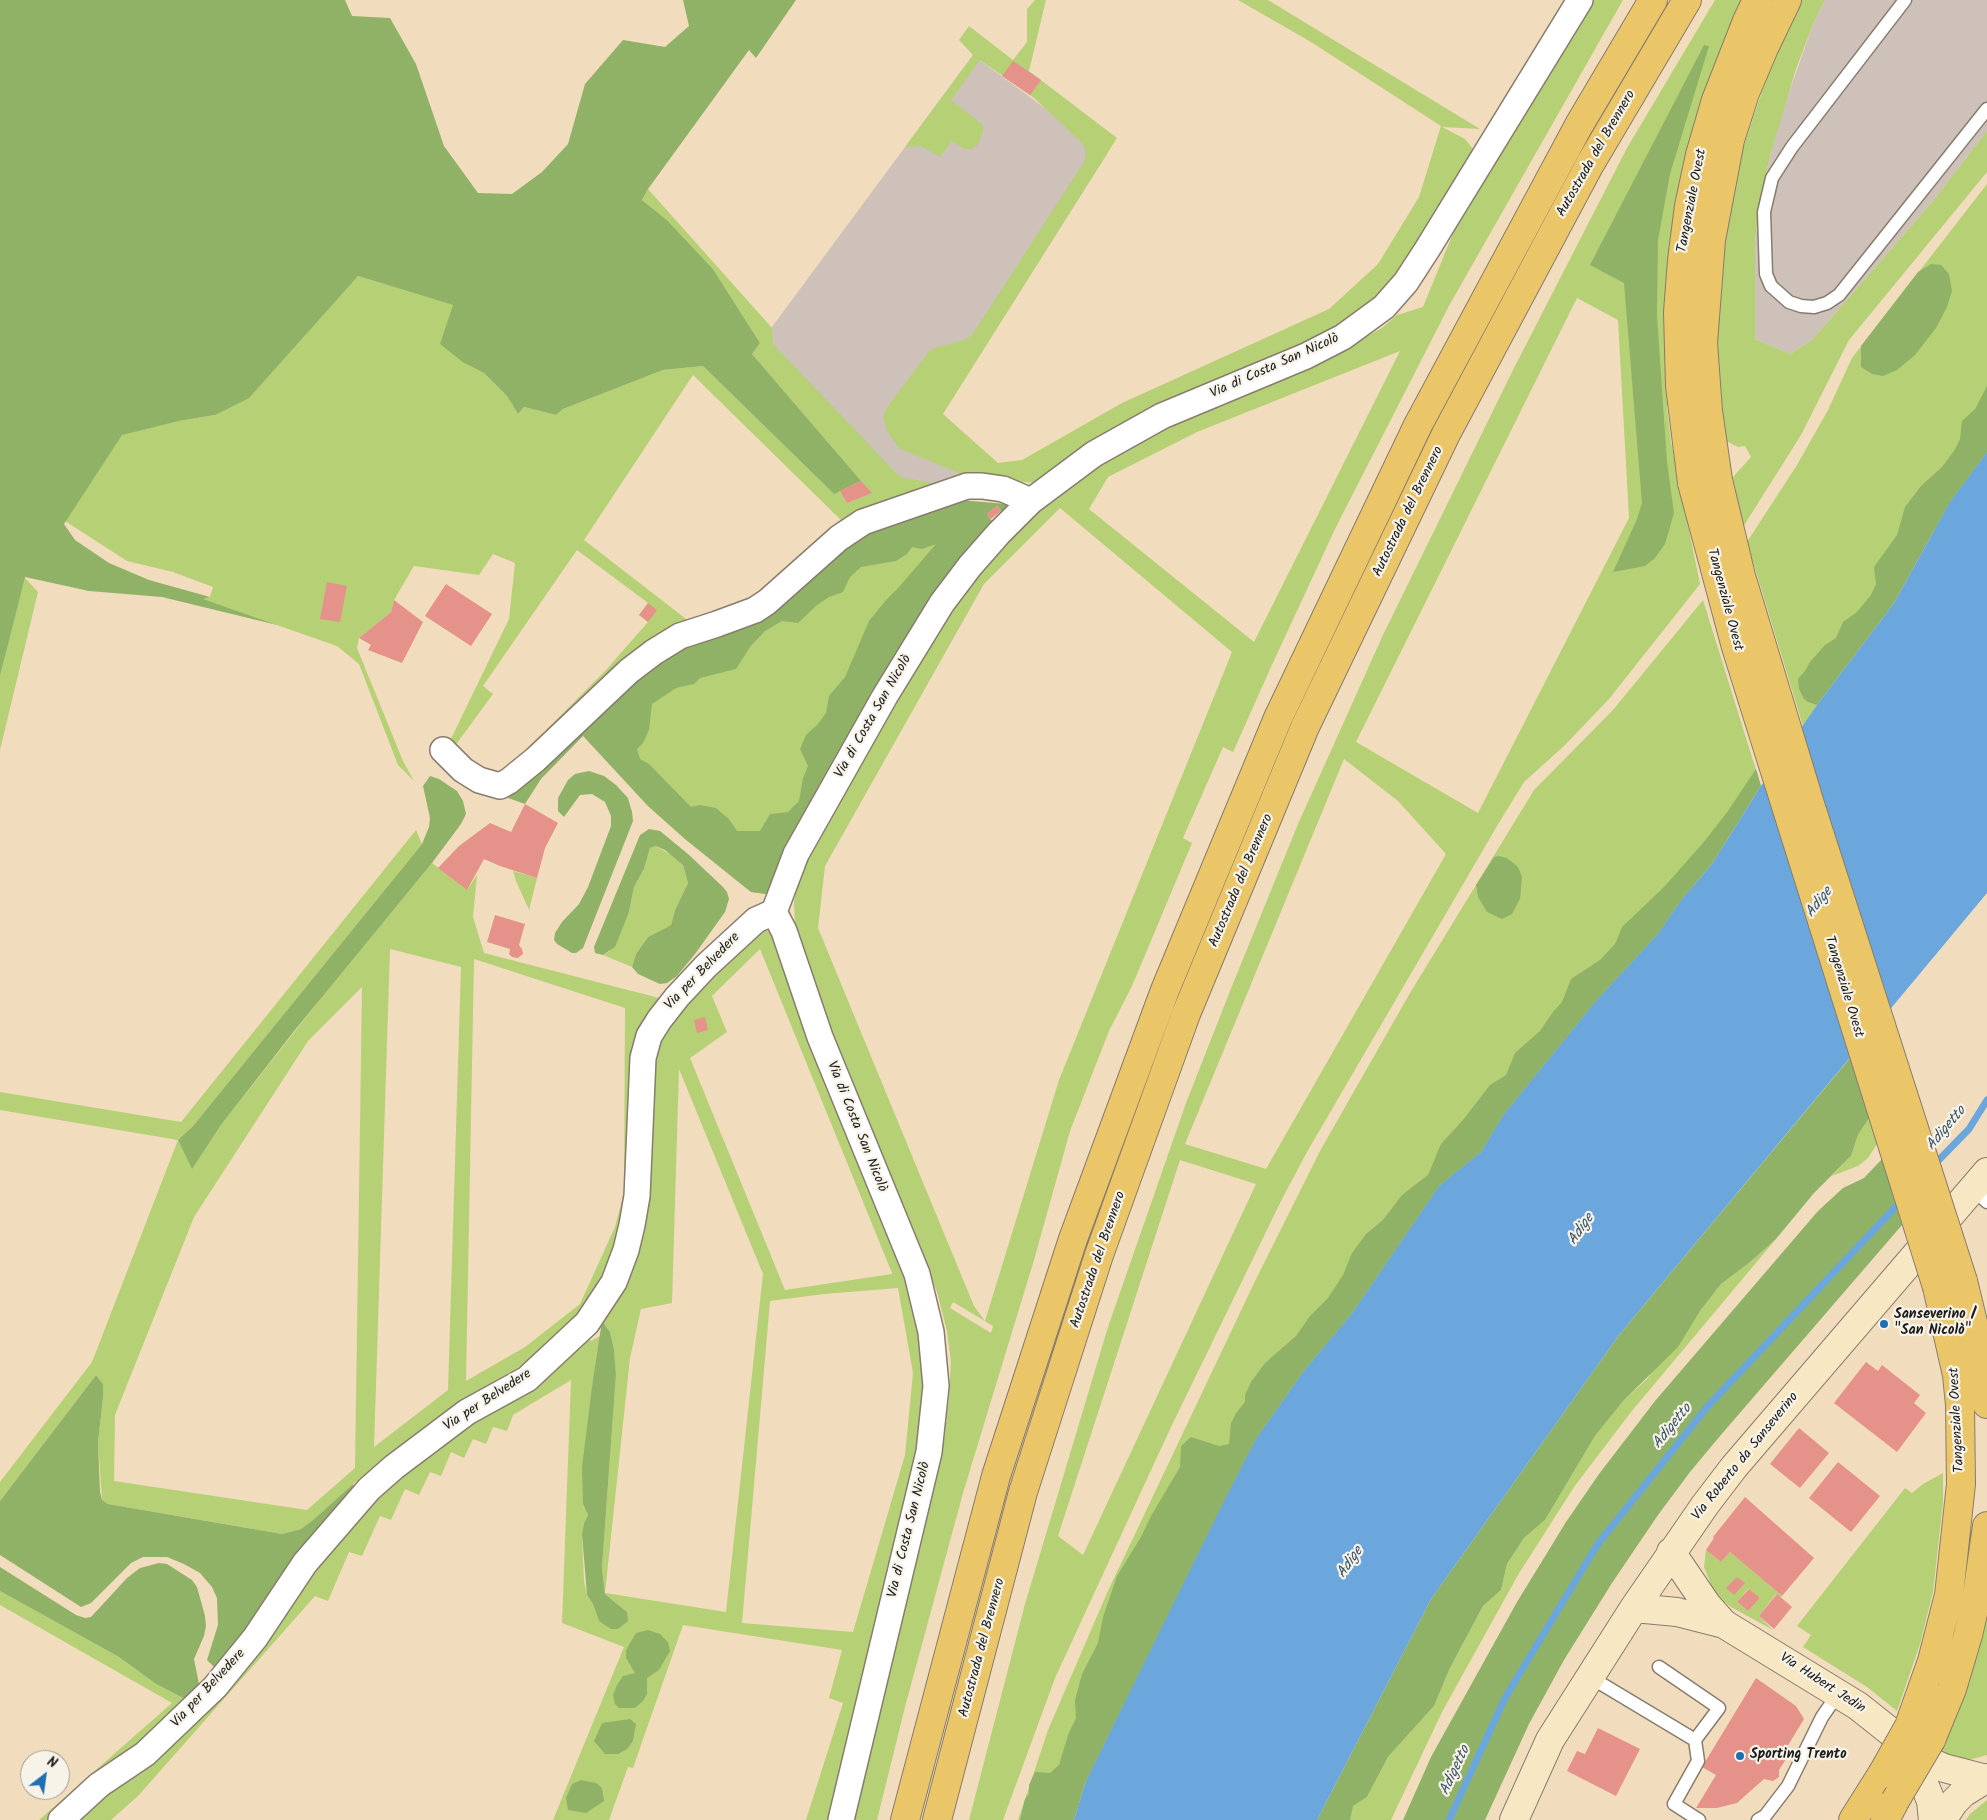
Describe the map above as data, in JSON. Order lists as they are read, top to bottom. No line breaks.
{"streets":{"highway":["Autostrada del Brennero","Tangenziale Ovest"],"street":["Via di Costa San Nicolò","Via per Belvedere","Via Roberto da Sanseverino","Via Hubert Jedin"]},"crossings":[["Tangenziale Ovest","Via Hubert Jedin"],["Via di Costa San Nicolò","Via per Belvedere"],["Via Roberto da Sanseverino","Via Hubert Jedin"]],"water":["Adige","Adigetto"],"places":["Sanseverino / \"San Nicolò\"","Sporting Trento"],"north":"top right"}
